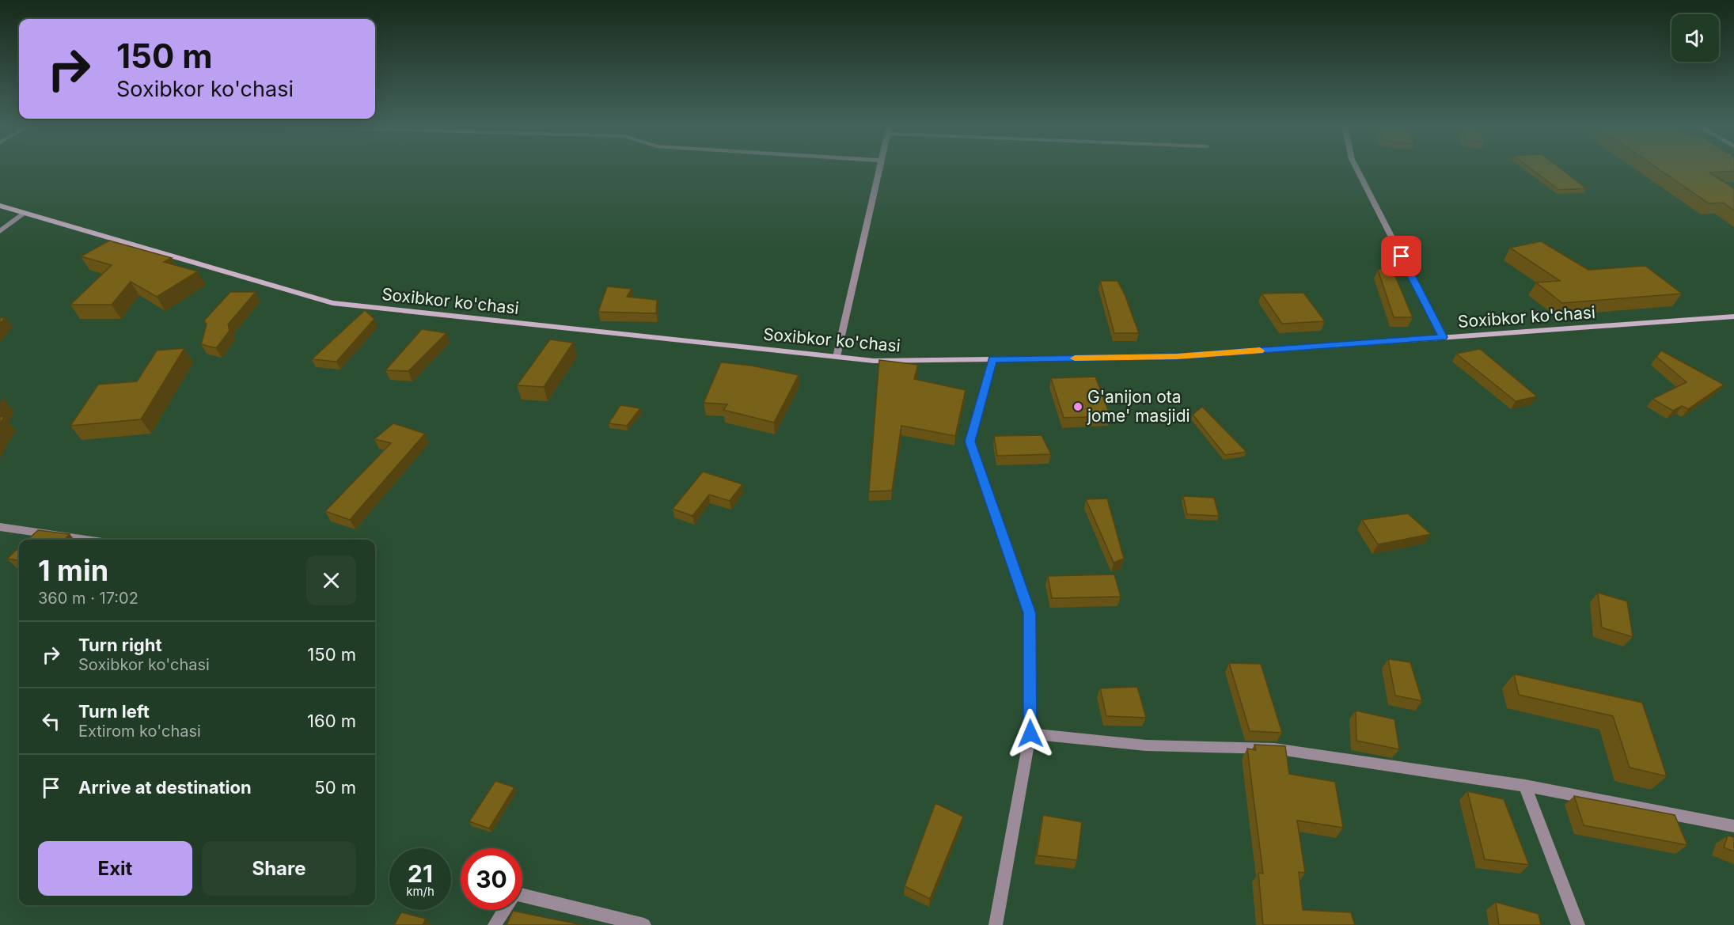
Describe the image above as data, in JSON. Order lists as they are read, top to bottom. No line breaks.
{"streets":{"main road":["Soxibkor ko'chasi"]},"places":["G'anijon ota jome' masjidi"],"page":{"turn":["150 m","Soxibkor ko'chasi"],"heading":["1 min","360 m · 17:02"],"list":[{"name":"Turn right","note":"Soxibkor ko'chasi","value":"150 m"},{"name":"Turn left","note":"Extirom ko'chasi","value":"160 m"},{"name":"Arrive at destination","value":"50 m"}],"buttons":["Exit","Share"],"speed":"21 km/h","limit":"30"}}
